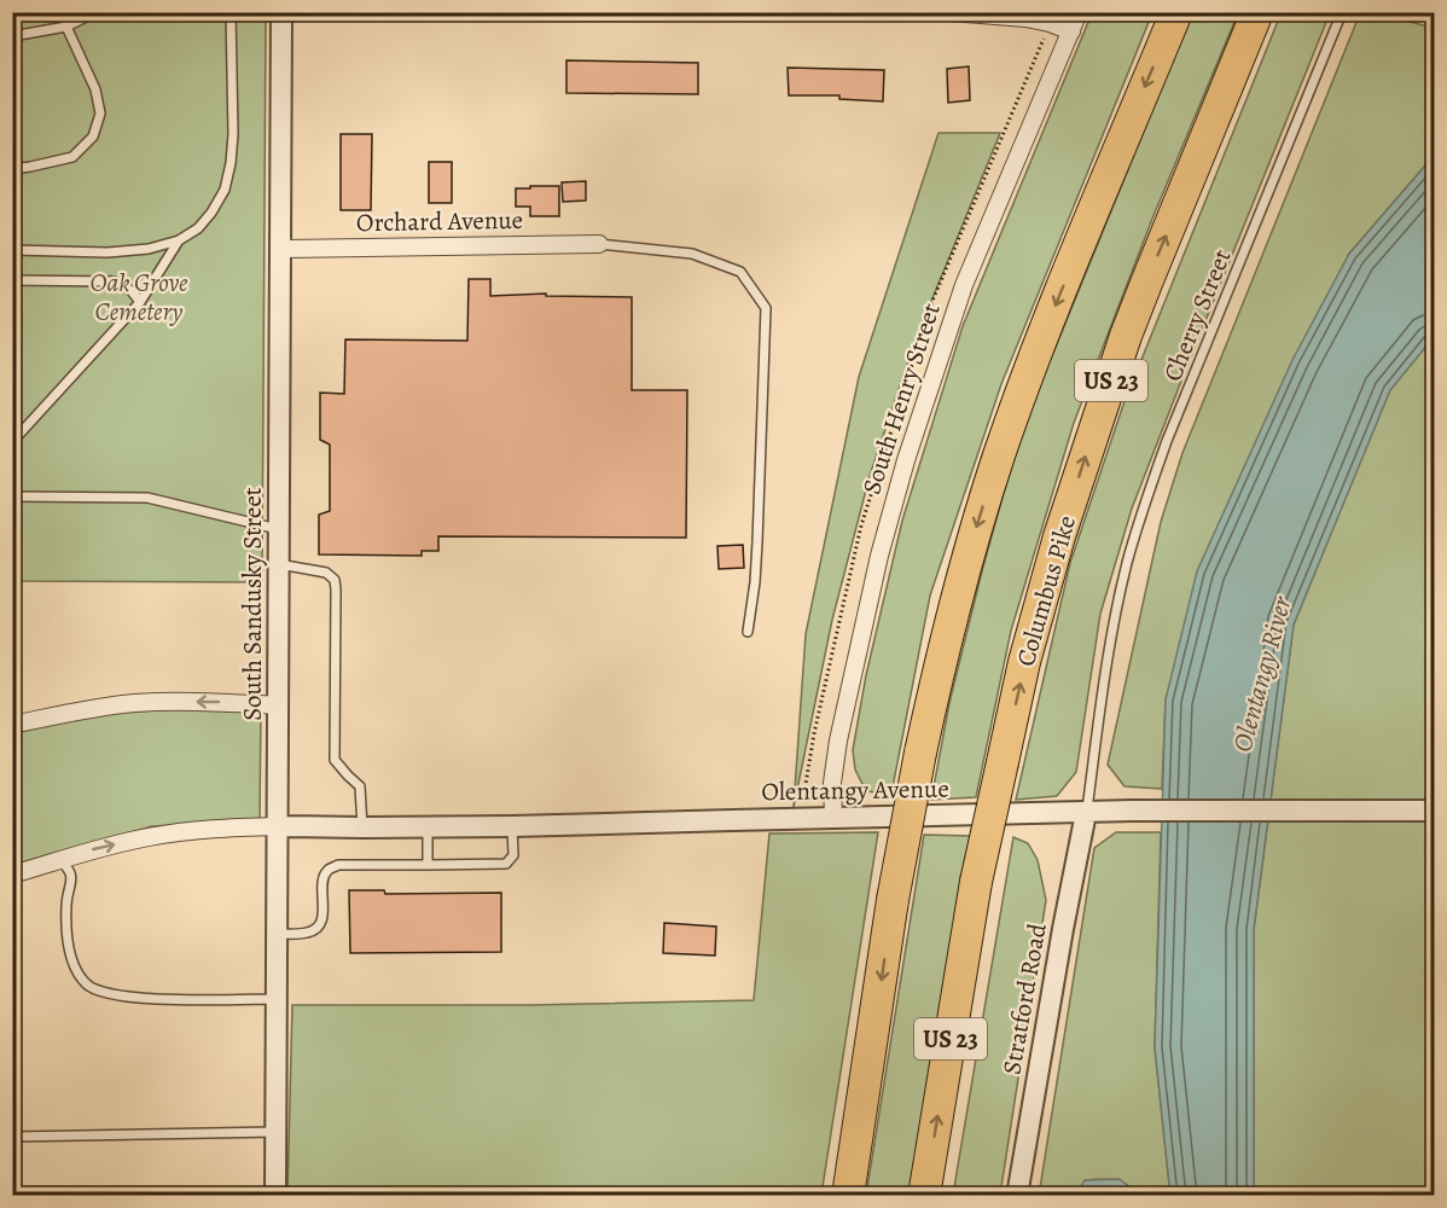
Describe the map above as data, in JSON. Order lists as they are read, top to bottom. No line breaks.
{"streets":{"highway":["US 23","Columbus Pike"],"street":["Orchard Avenue","South Henry Street","South Sandusky Street","Olentangy Avenue","Stratford Road"],"lane":["Cherry Street"]},"crossings":[["Orchard Avenue","South Sandusky Street"],["Cherry Street","Olentangy Avenue"],["Cherry Street","Stratford Road"],["South Henry Street","Olentangy Avenue"],["South Sandusky Street","Olentangy Avenue"],["Olentangy Avenue","Stratford Road"]],"water":["Olentangy River"],"parks":["Oak Grove Cemetery"]}
